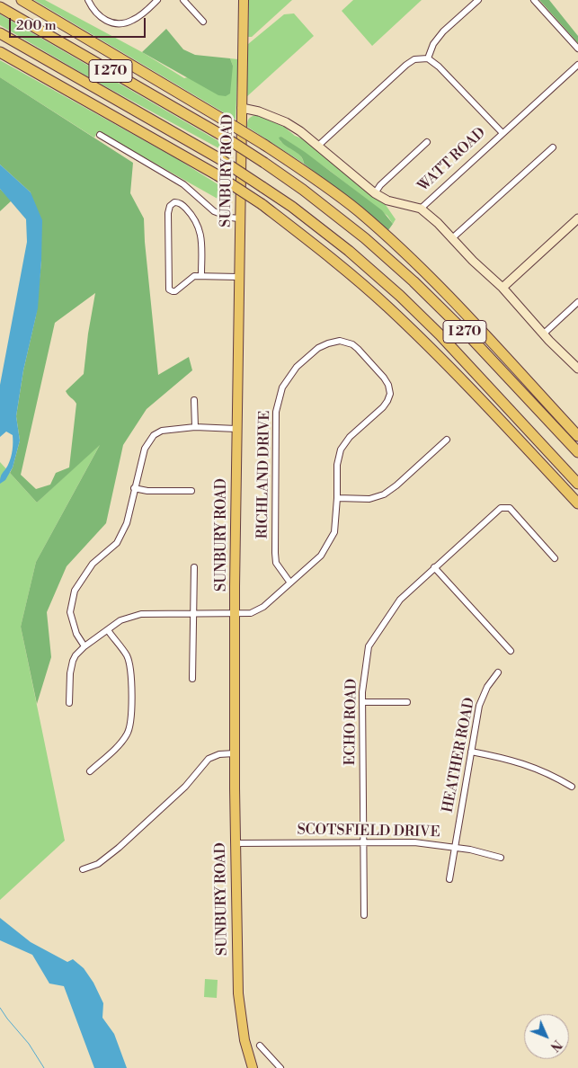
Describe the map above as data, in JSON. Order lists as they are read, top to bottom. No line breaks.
{"streets":{"highway":["I 270"],"main road":["SUNBURY ROAD"],"street":["WATT ROAD","RICHLAND DRIVE","ECHO ROAD","HEATHER ROAD","SCOTSFIELD DRIVE"]},"crossings":[["WATT ROAD","SUNBURY ROAD"],["SUNBURY ROAD","SCOTSFIELD DRIVE"],["ECHO ROAD","SCOTSFIELD DRIVE"],["HEATHER ROAD","SCOTSFIELD DRIVE"]],"scale_bar":"200 m","north":"bottom right"}
